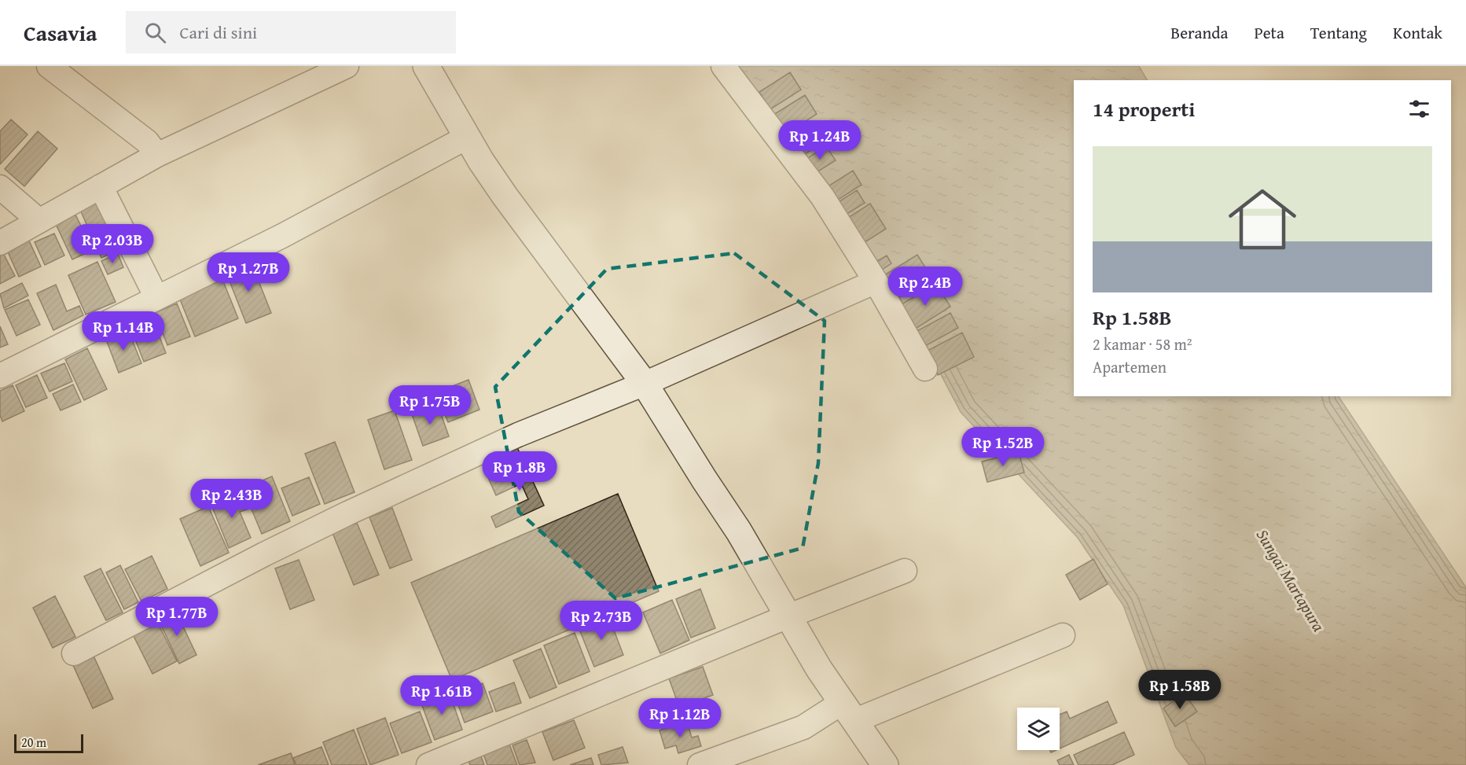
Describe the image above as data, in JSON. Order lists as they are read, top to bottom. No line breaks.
{"water":["Sungai Martapura"],"scale_bar":"20 m","page":{"header":"Casavia","search":"Cari di sini","nav":["Beranda","Peta","Tentang","Kontak"],"heading":"14 properti","price":["Rp 1.24B","Rp 2.03B","Rp 1.27B","Rp 2.4B","Rp 1.14B","Rp 1.75B","Rp 1.52B","Rp 1.8B","Rp 2.43B","Rp 1.77B","Rp 2.73B","Rp 1.58B","Rp 1.61B","Rp 1.12B"],"list":[{"name":"Rp 1.58B","note":"2 kamar · 58 m² · Apartemen"}],"scale":"20 m"}}
